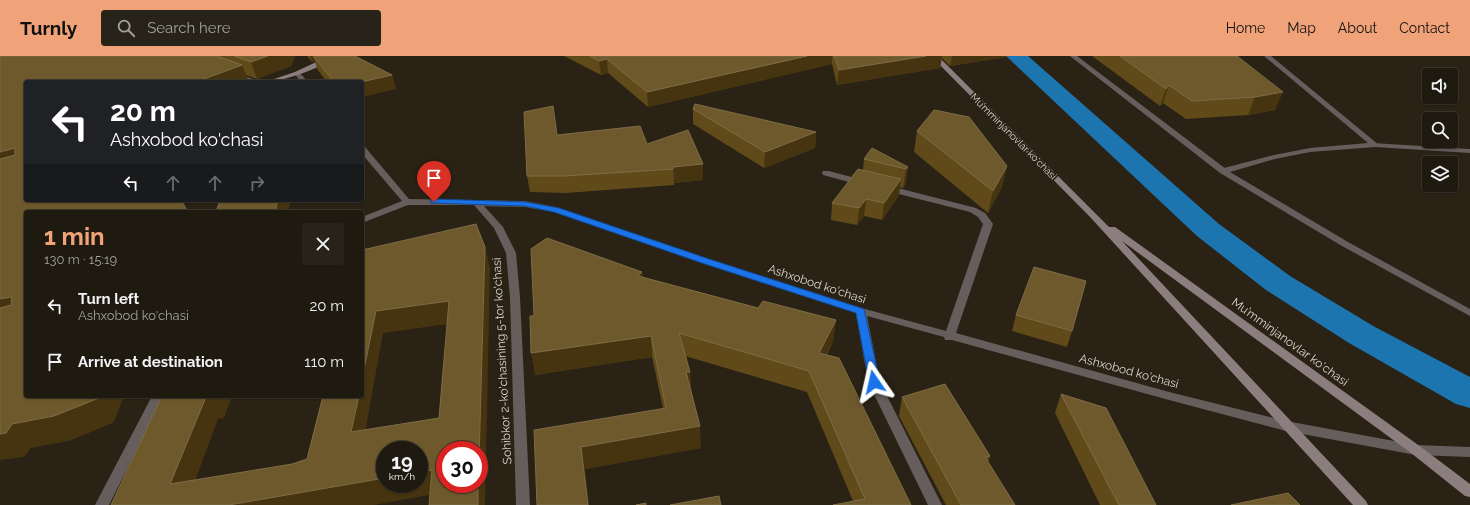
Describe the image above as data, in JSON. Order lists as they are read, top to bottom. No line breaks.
{"streets":{"main road":["Mu’mminjanovlar ko‘chasi"],"street":["Ashxobod ko'chasi","Sohibkor 2-ko‘chasining 5-tor ko‘chasi"]},"crossings":[["Mu’mminjanovlar ko‘chasi","Ashxobod ko'chasi"],["Ashxobod ko'chasi","Sohibkor 2-ko‘chasining 5-tor ko‘chasi"]],"page":{"header":"Turnly","search":"Search here","nav":["Home","Map","About","Contact"],"turn":["20 m","Ashxobod ko'chasi"],"heading":["1 min","130 m · 15:19"],"list":[{"name":"Turn left","note":"Ashxobod ko'chasi","value":"20 m"},{"name":"Arrive at destination","value":"110 m"}],"speed":"19 km/h","limit":"30"}}
